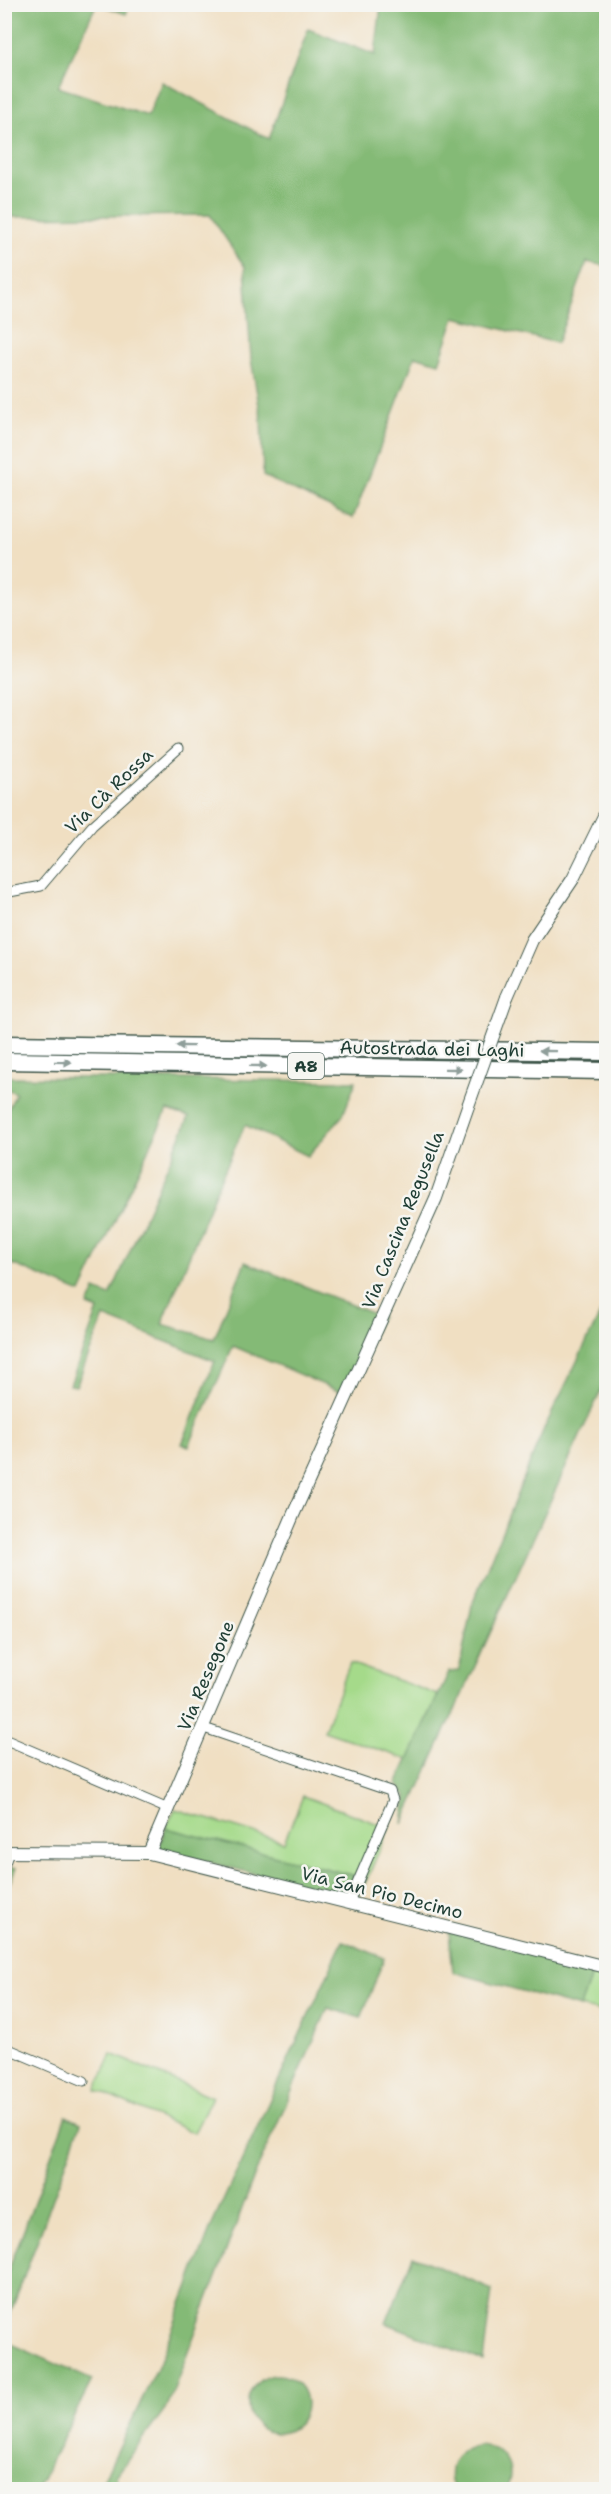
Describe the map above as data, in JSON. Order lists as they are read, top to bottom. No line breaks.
{"streets":{"highway":["Autostrada dei Laghi","A8"],"street":["Via Cà Rossa","Via Cascina Regusella","Via Resegone","Via San Pio Decimo"]},"crossings":[["Via Cascina Regusella","Via Resegone"],["Via Resegone","Via San Pio Decimo"]]}
